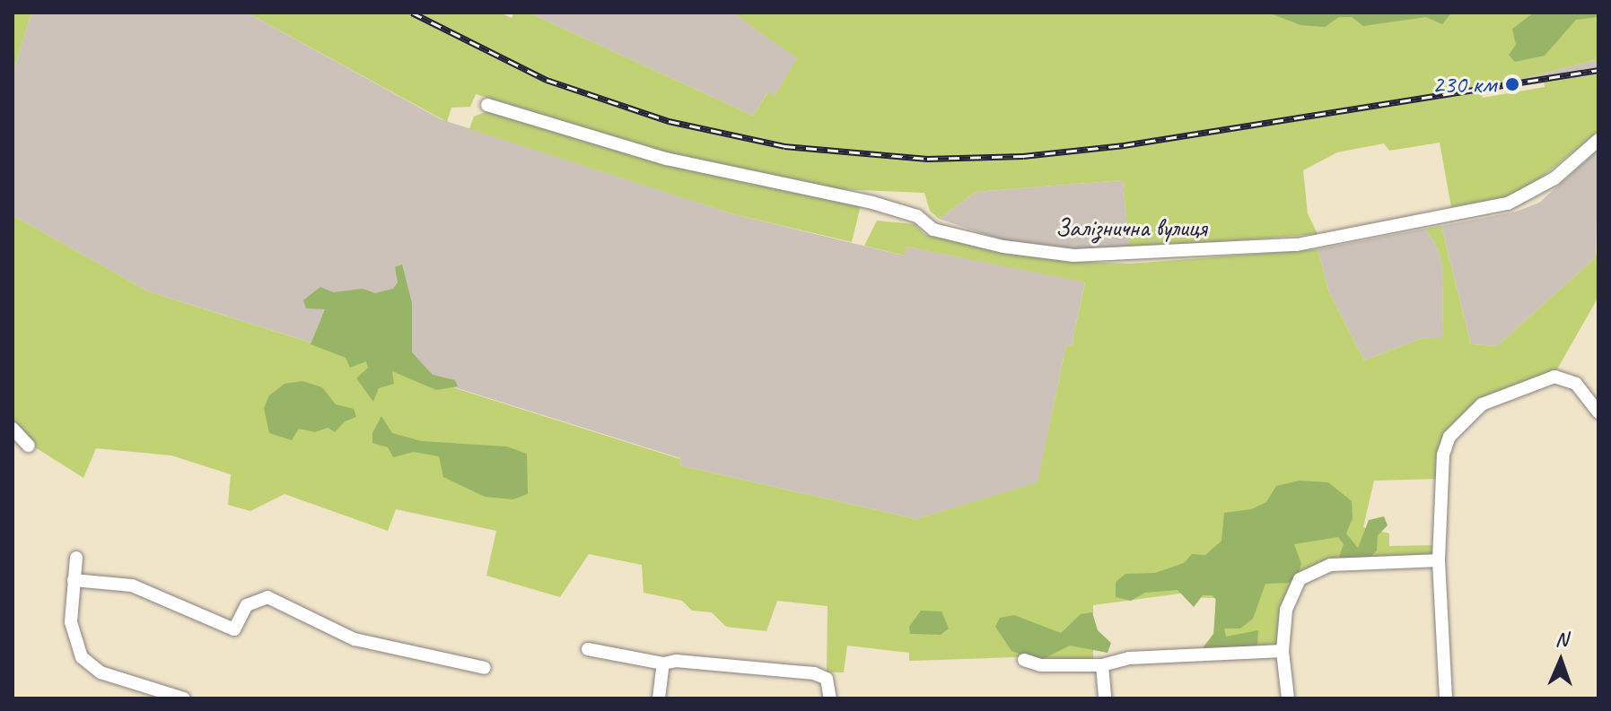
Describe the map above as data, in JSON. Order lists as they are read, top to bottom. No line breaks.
{"streets":{"street":["Залізнична вулиця"]},"places":["230 км"],"north":"top"}
